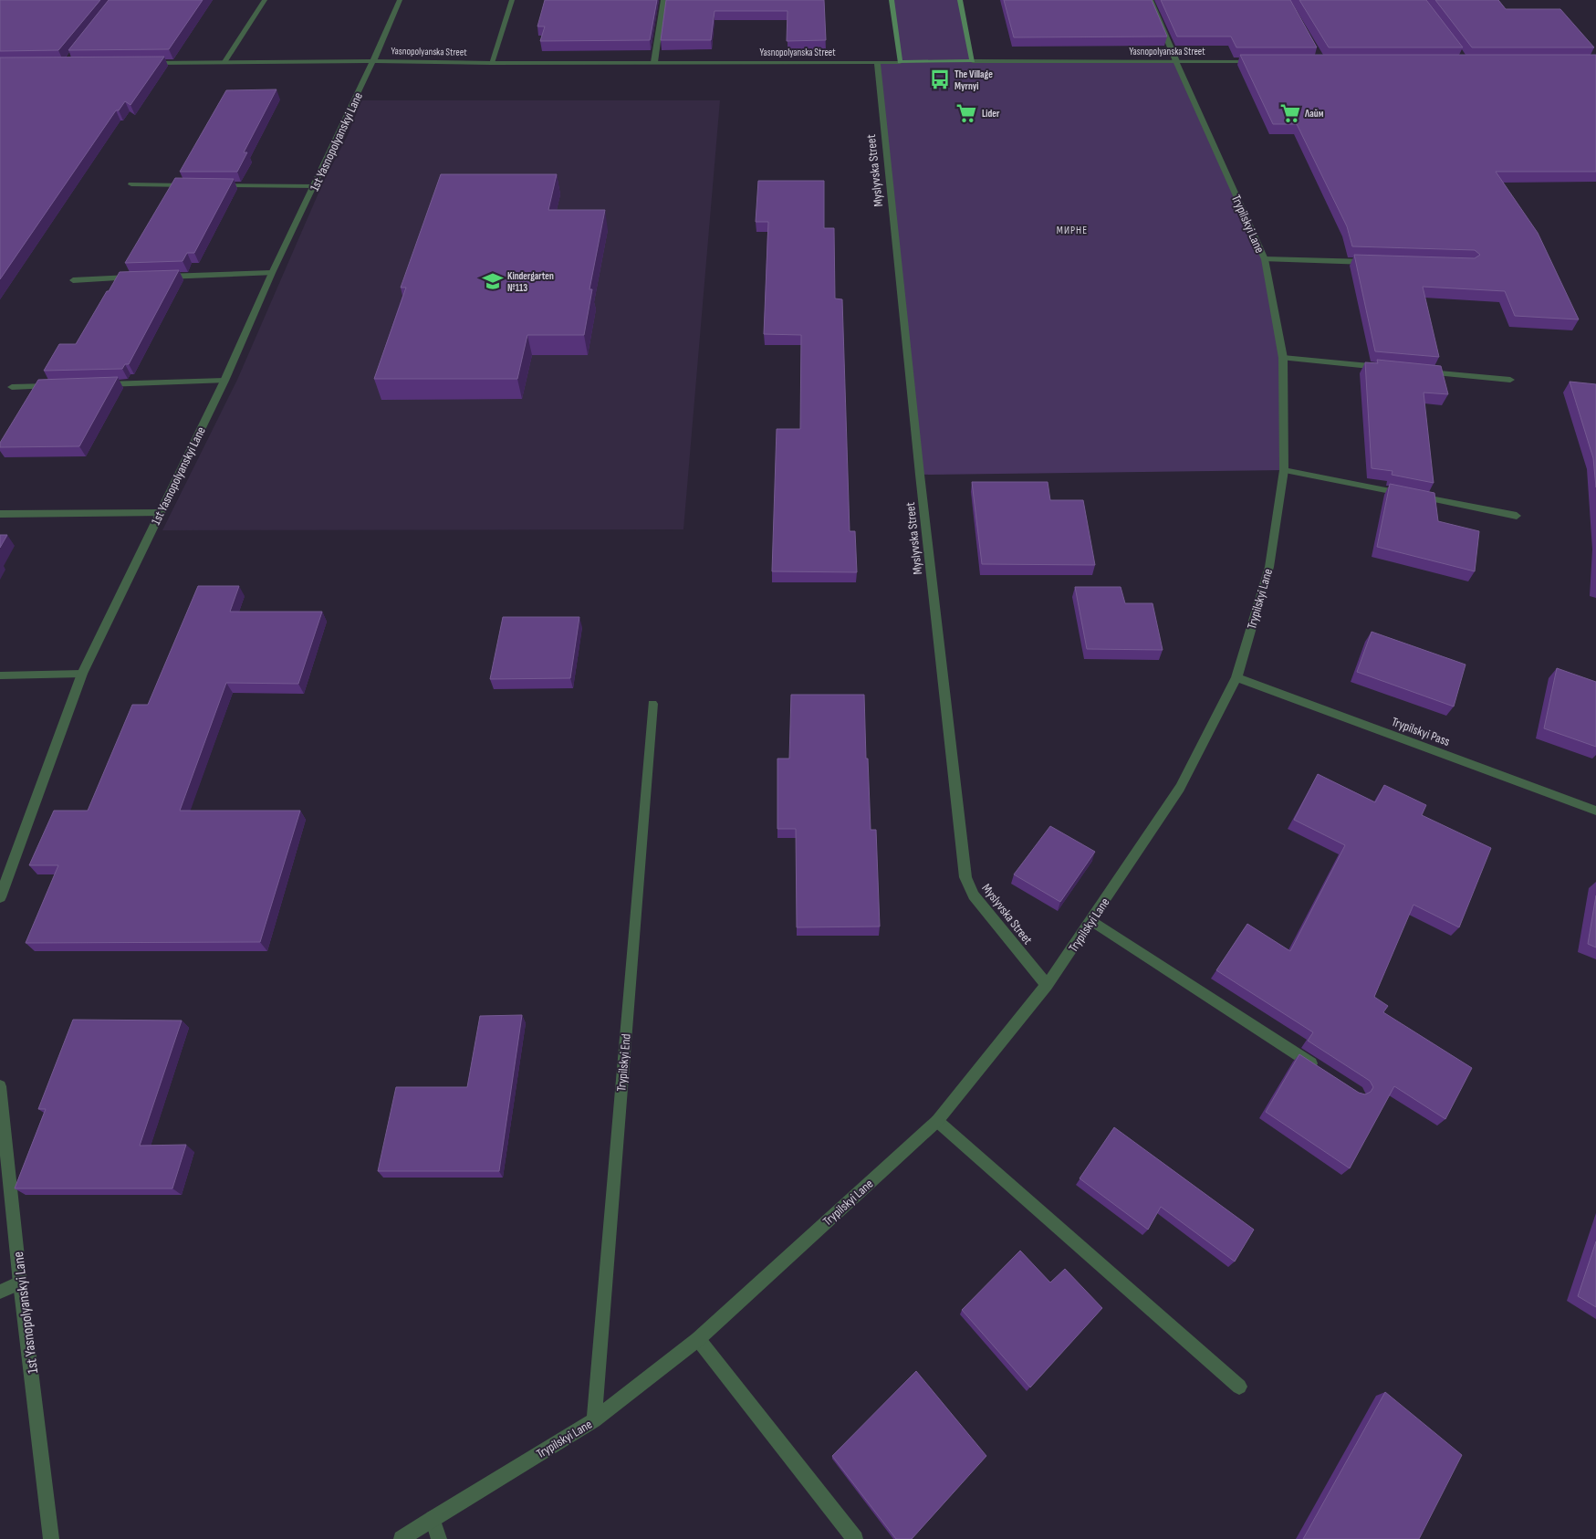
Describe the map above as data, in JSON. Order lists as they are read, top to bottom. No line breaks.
{"streets":{"street":["Yasnopolyanska Street","1st Yasnopolyanskyi Lane","Myslyvska Street","Trypilskyi Lane","Trypilskyi Pass","Trypilskyi End"]},"crossings":[["Yasnopolyanska Street","1st Yasnopolyanskyi Lane"],["Yasnopolyanska Street","Myslyvska Street"],["Yasnopolyanska Street","Trypilskyi Lane"],["Myslyvska Street","Trypilskyi Lane"],["Trypilskyi Lane","Trypilskyi Pass"],["Trypilskyi Lane","Trypilskyi End"]],"districts":["МИРНЕ"],"places":{"bus stop":["The Village Myrnyi"],"supermarket":["Lider","Лайм"],"school or university":["Kindergarten №113"]}}
